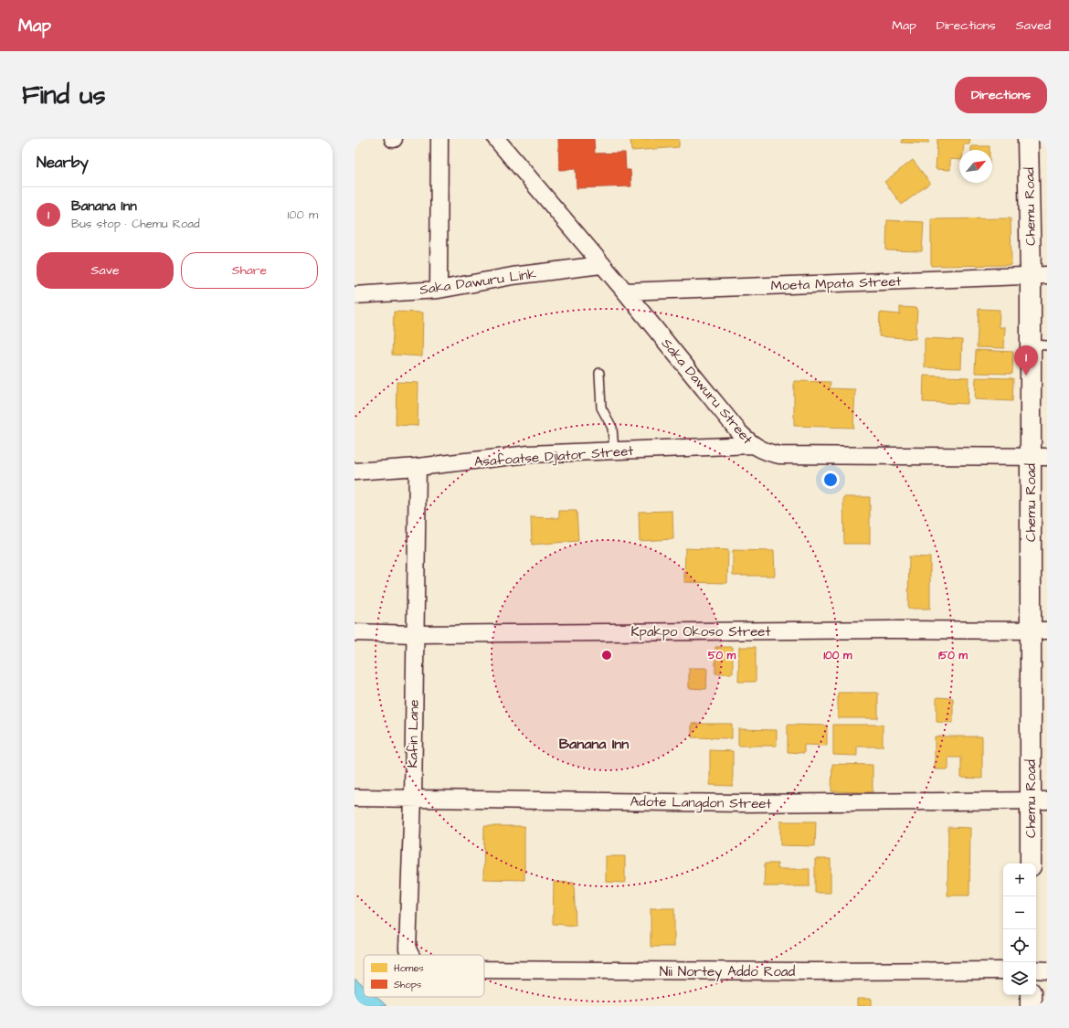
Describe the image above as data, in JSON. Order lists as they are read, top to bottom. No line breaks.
{"streets":{"street":["Chemu Road","Saka Dawuru Link","Moeta Mpata Street","Saka Dawuru Street","Asafoatse Djiator Street","Kpakpo Okoso Street","Kafin Lane","Adote Langdon Street","Nii Nortey Addo Road"]},"crossings":[["Chemu Road","Moeta Mpata Street"],["Chemu Road","Saka Dawuru Street"],["Chemu Road","Kpakpo Okoso Street"],["Chemu Road","Adote Langdon Street"],["Saka Dawuru Link","Saka Dawuru Street"],["Moeta Mpata Street","Saka Dawuru Street"],["Saka Dawuru Street","Asafoatse Djiator Street"],["Asafoatse Djiator Street","Kafin Lane"],["Kpakpo Okoso Street","Kafin Lane"],["Kafin Lane","Adote Langdon Street"]],"districts":["Banana Inn"],"legend":["Homes","Shops"],"north":"top right","page":{"header":"Map","nav":["Map","Directions","Saved"],"buttons":["Directions",["Save","Share"]],"title":"Find us","heading":"Nearby","list":[{"mark":"1","name":"Banana Inn","note":"Bus stop · Chemu Road","value":"100 m"}],"pins":"1","map_buttons":["+","−"]},"rings":["50 m","100 m","150 m"]}
